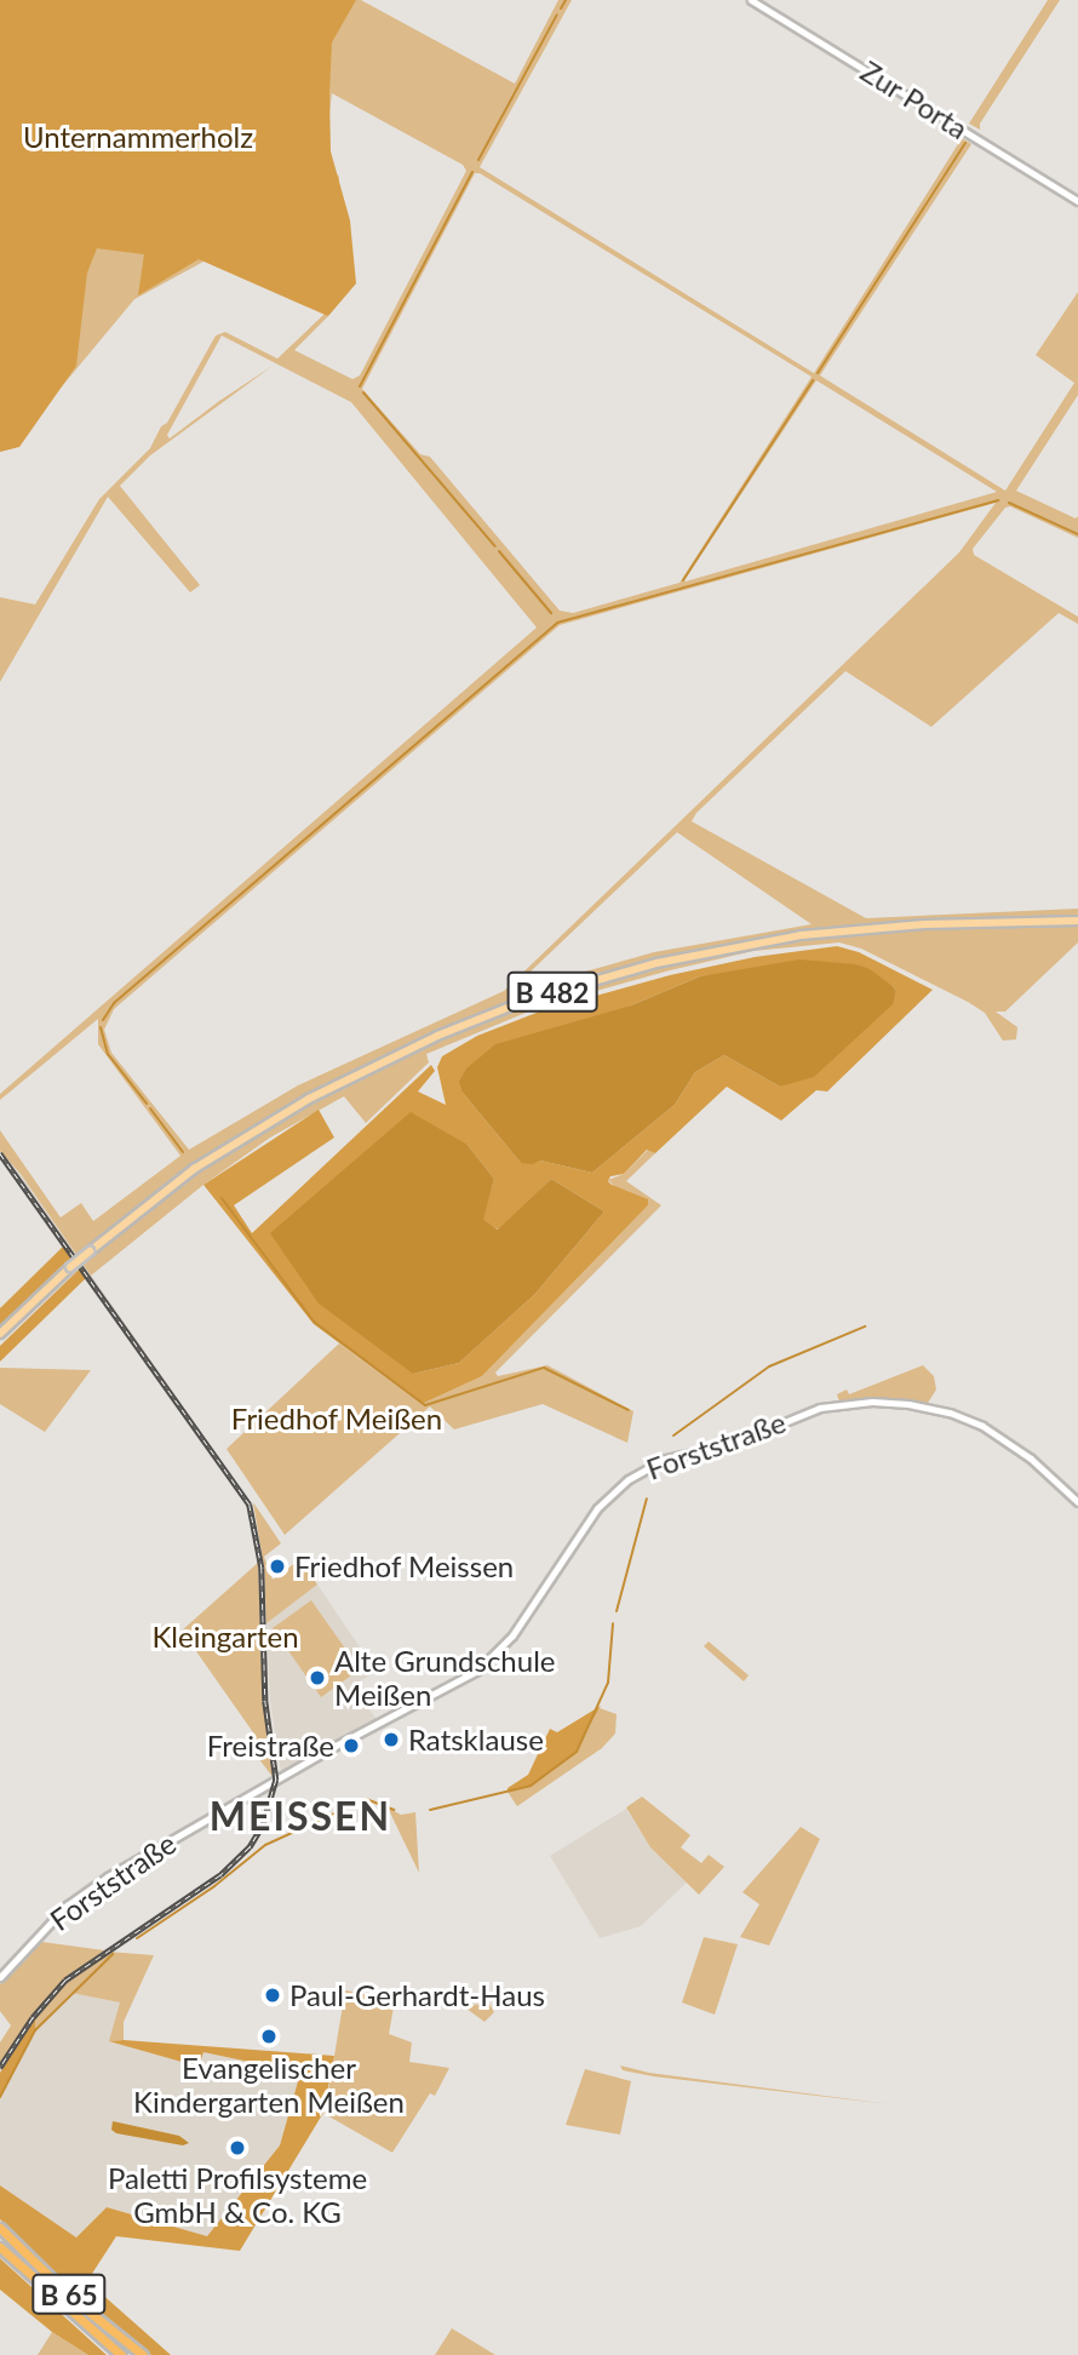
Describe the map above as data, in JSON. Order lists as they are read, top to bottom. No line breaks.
{"streets":{"highway":["B 65"],"main road":["B 482"],"street":["Zur Porta","Forststraße"]},"districts":["MEISSEN"],"parks":["Unternammerholz","Friedhof Meißen","Kleingarten"],"places":["Friedhof Meissen","Alte Grundschule Meißen","Ratsklause","Freistraße","Paul-Gerhardt-Haus","Evangelischer Kindergarten Meißen","Paletti Profilsysteme GmbH & Co. KG"]}
